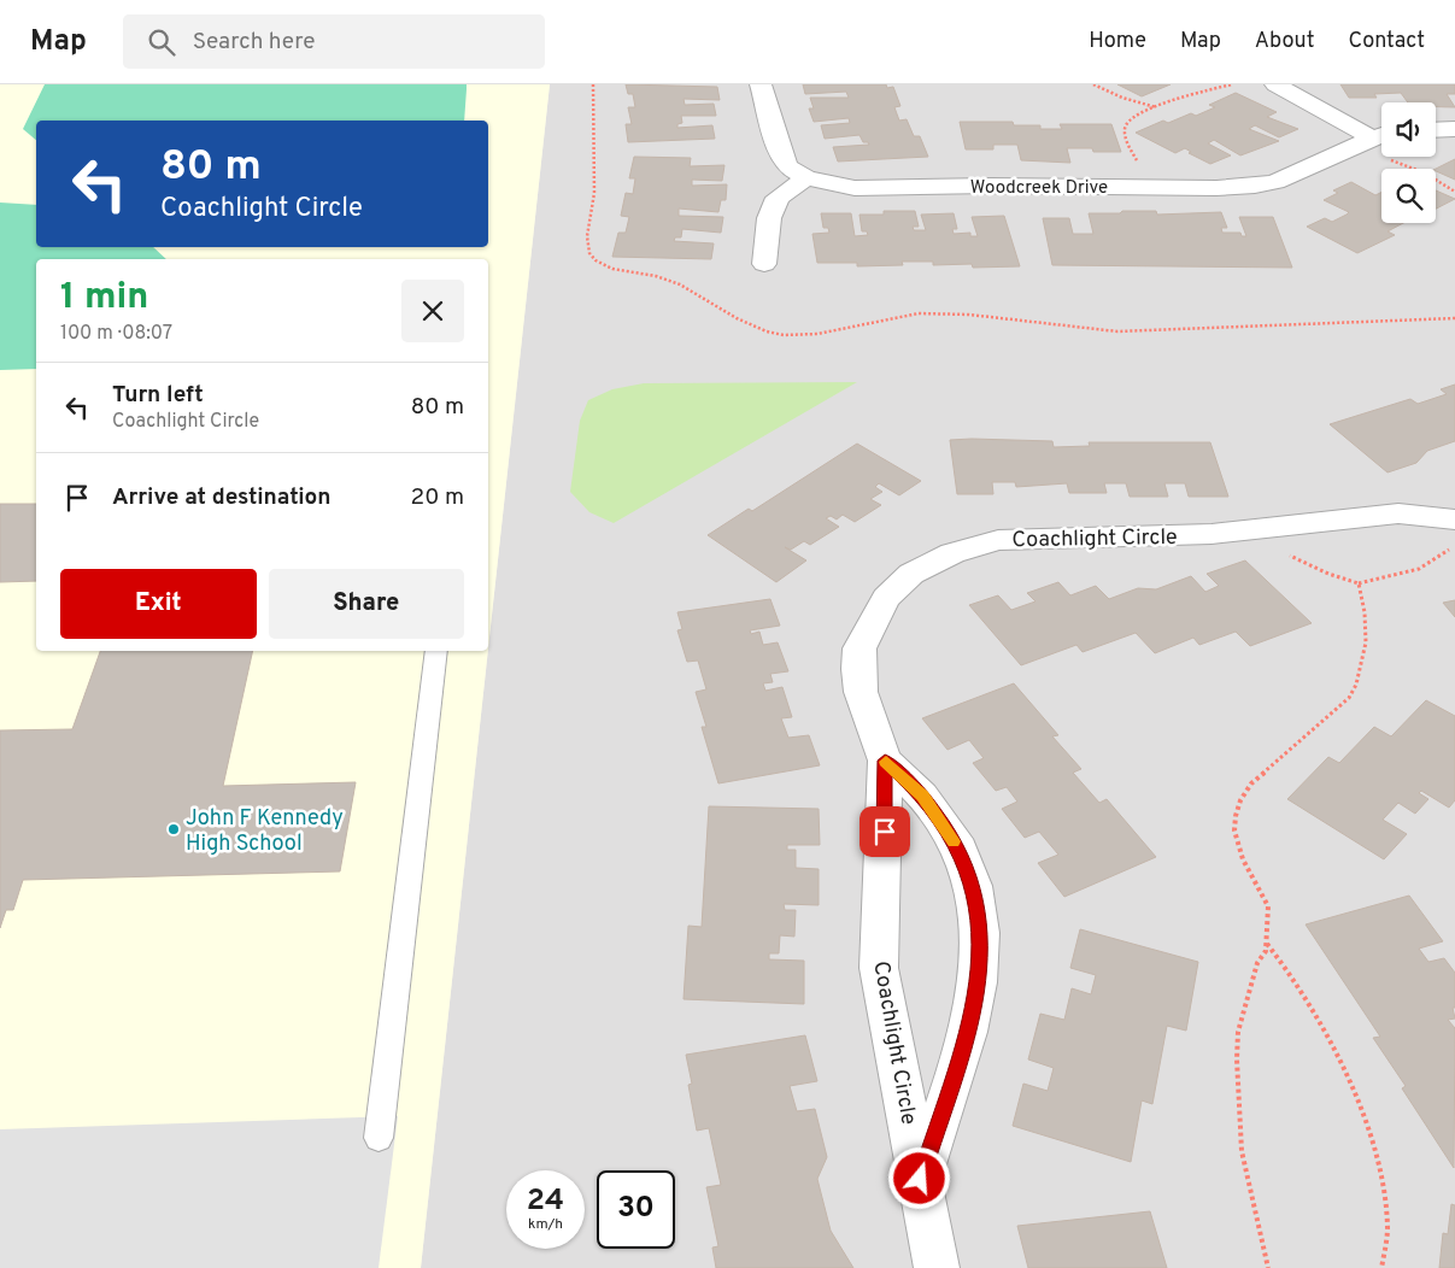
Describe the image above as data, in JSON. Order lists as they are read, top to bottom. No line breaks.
{"streets":{"street":["Woodcreek Drive","Coachlight Circle"]},"places":["John F Kennedy High School"],"page":{"header":"Map","search":"Search here","nav":["Home","Map","About","Contact"],"turn":["80 m","Coachlight Circle"],"heading":["1 min","100 m · 08:07"],"list":[{"name":"Turn left","note":"Coachlight Circle","value":"80 m"},{"name":"Arrive at destination","value":"20 m"}],"buttons":["Exit","Share"],"speed":"24 km/h","limit":"30"}}
